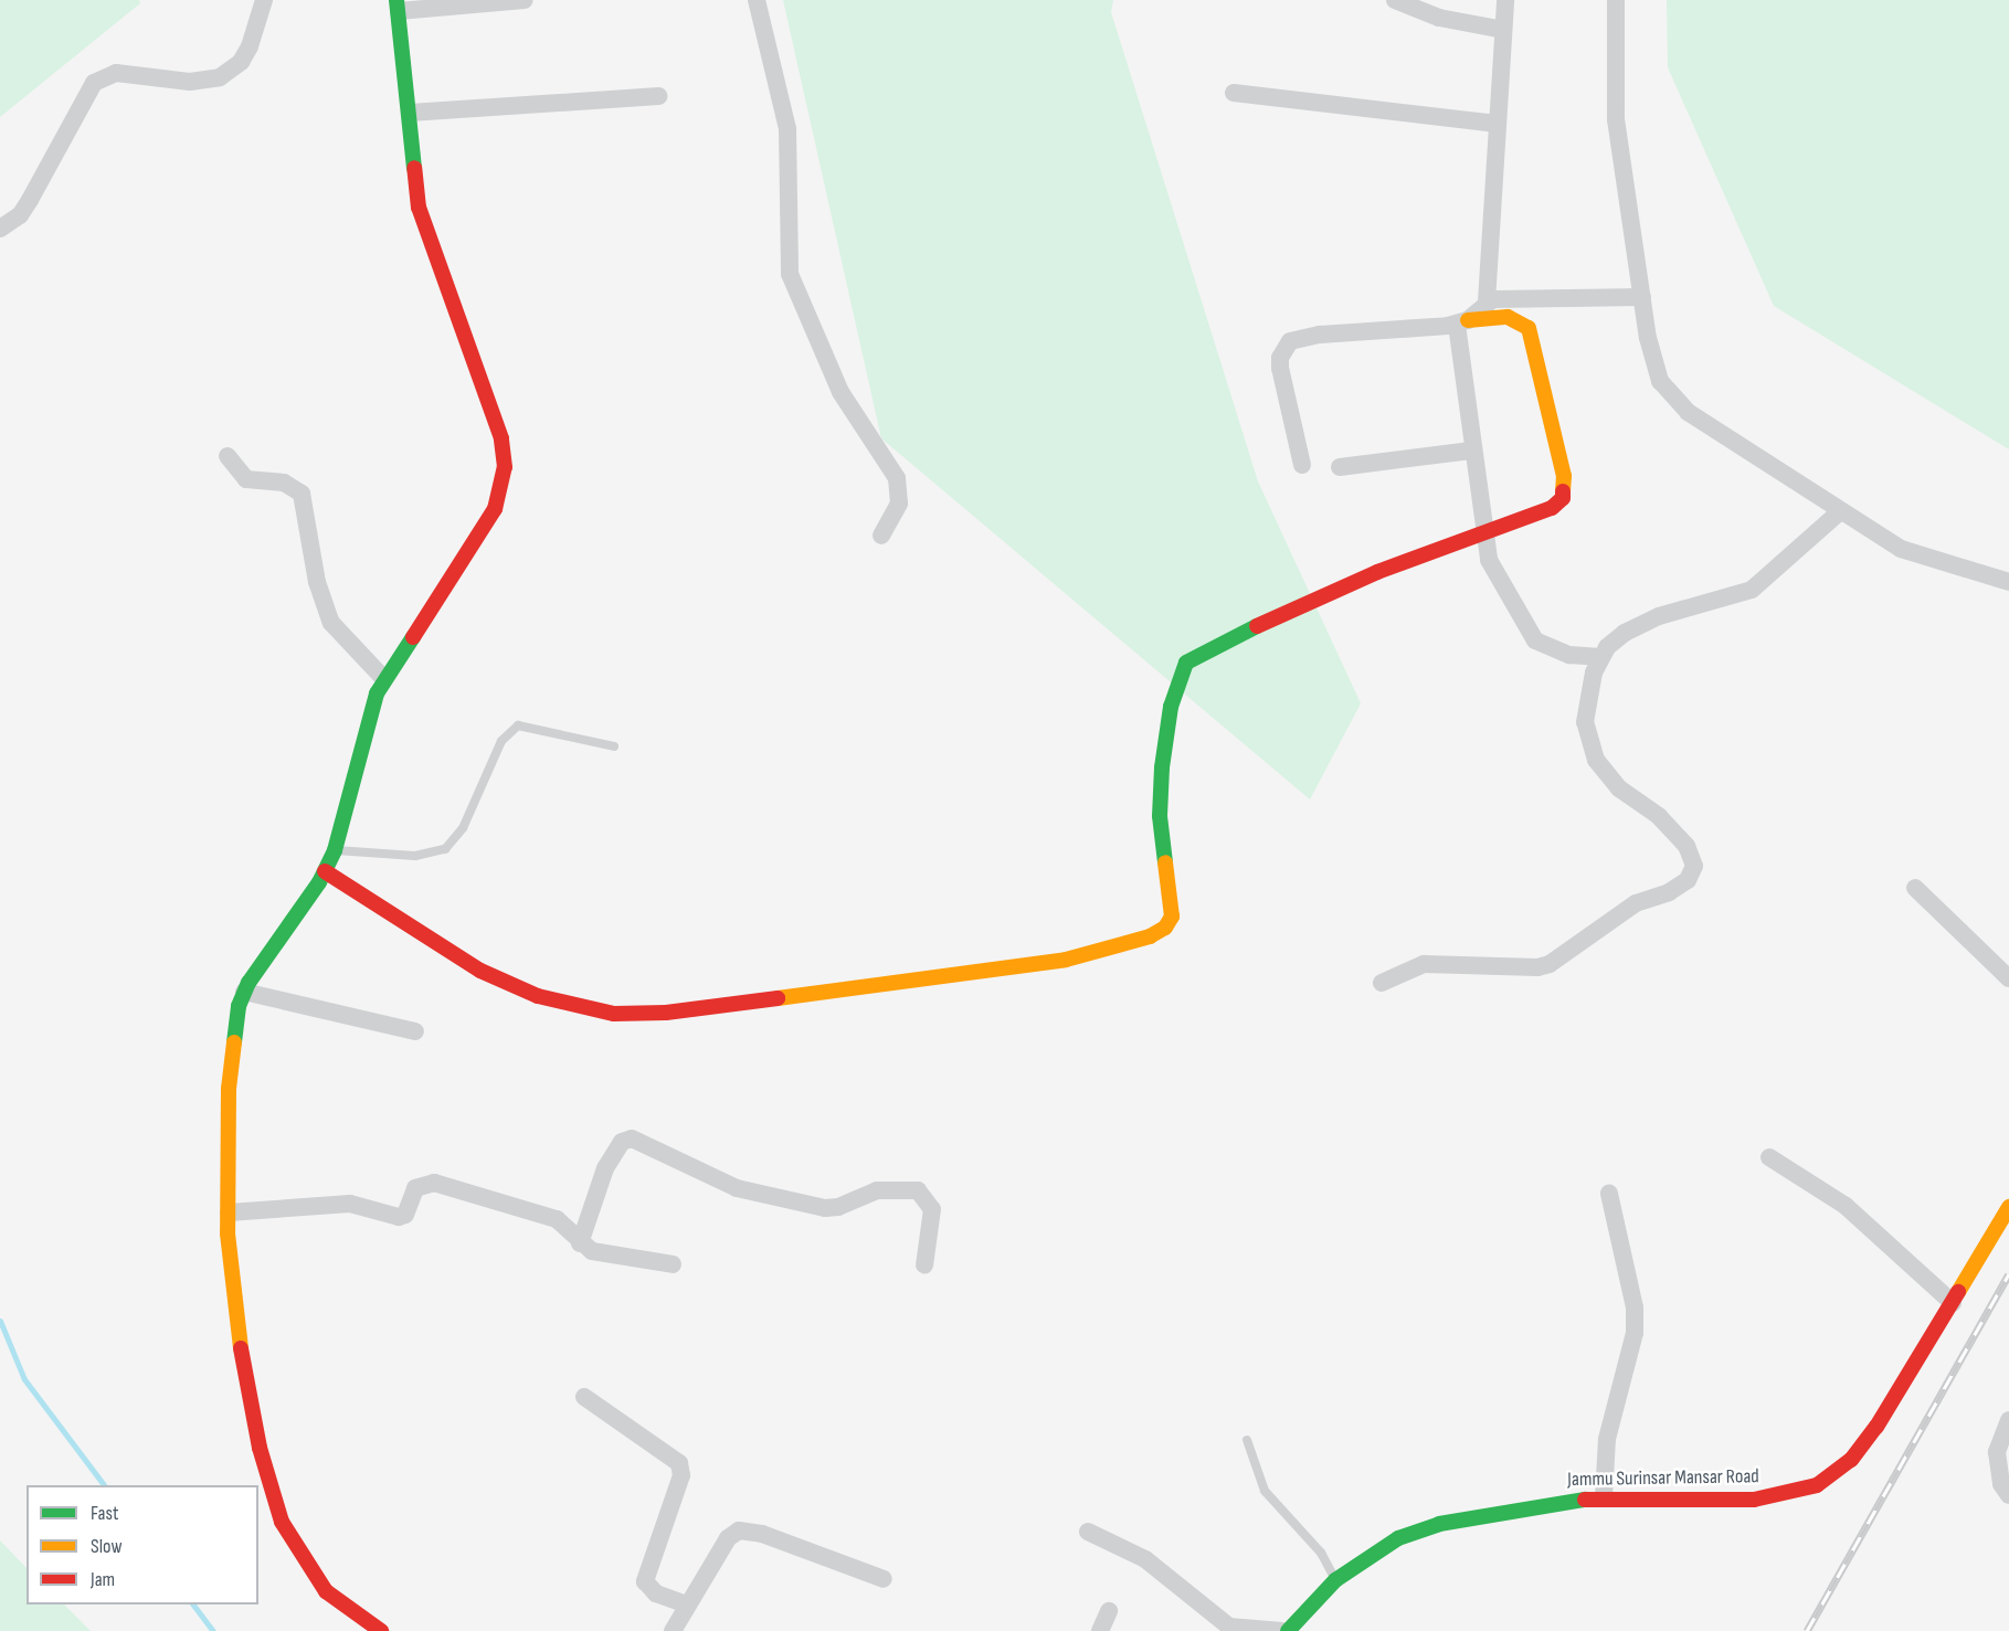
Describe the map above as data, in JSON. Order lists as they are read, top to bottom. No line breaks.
{"streets":{"street":["Jammu Surinsar Mansar Road"]},"legend":["Fast","Slow","Jam"]}
